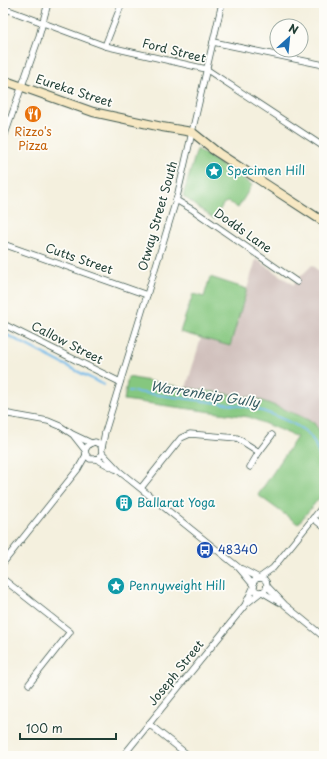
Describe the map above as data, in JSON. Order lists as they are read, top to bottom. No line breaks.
{"streets":{"street":["Ford Street","Eureka Street","Otway Street South","Dodds Lane","Cutts Street","Callow Street","Joseph Street"]},"crossings":[["Ford Street","Otway Street South"],["Eureka Street","Otway Street South"],["Otway Street South","Dodds Lane"],["Otway Street South","Cutts Street"],["Otway Street South","Callow Street"]],"water":["Warrenheip Gully"],"places":{"restaurant":["Rizzo's Pizza"],"place":["Specimen Hill","Pennyweight Hill"],"building":["Ballarat Yoga"],"bus stop":["48340"]},"scale_bar":"100 m","north":"top right"}
